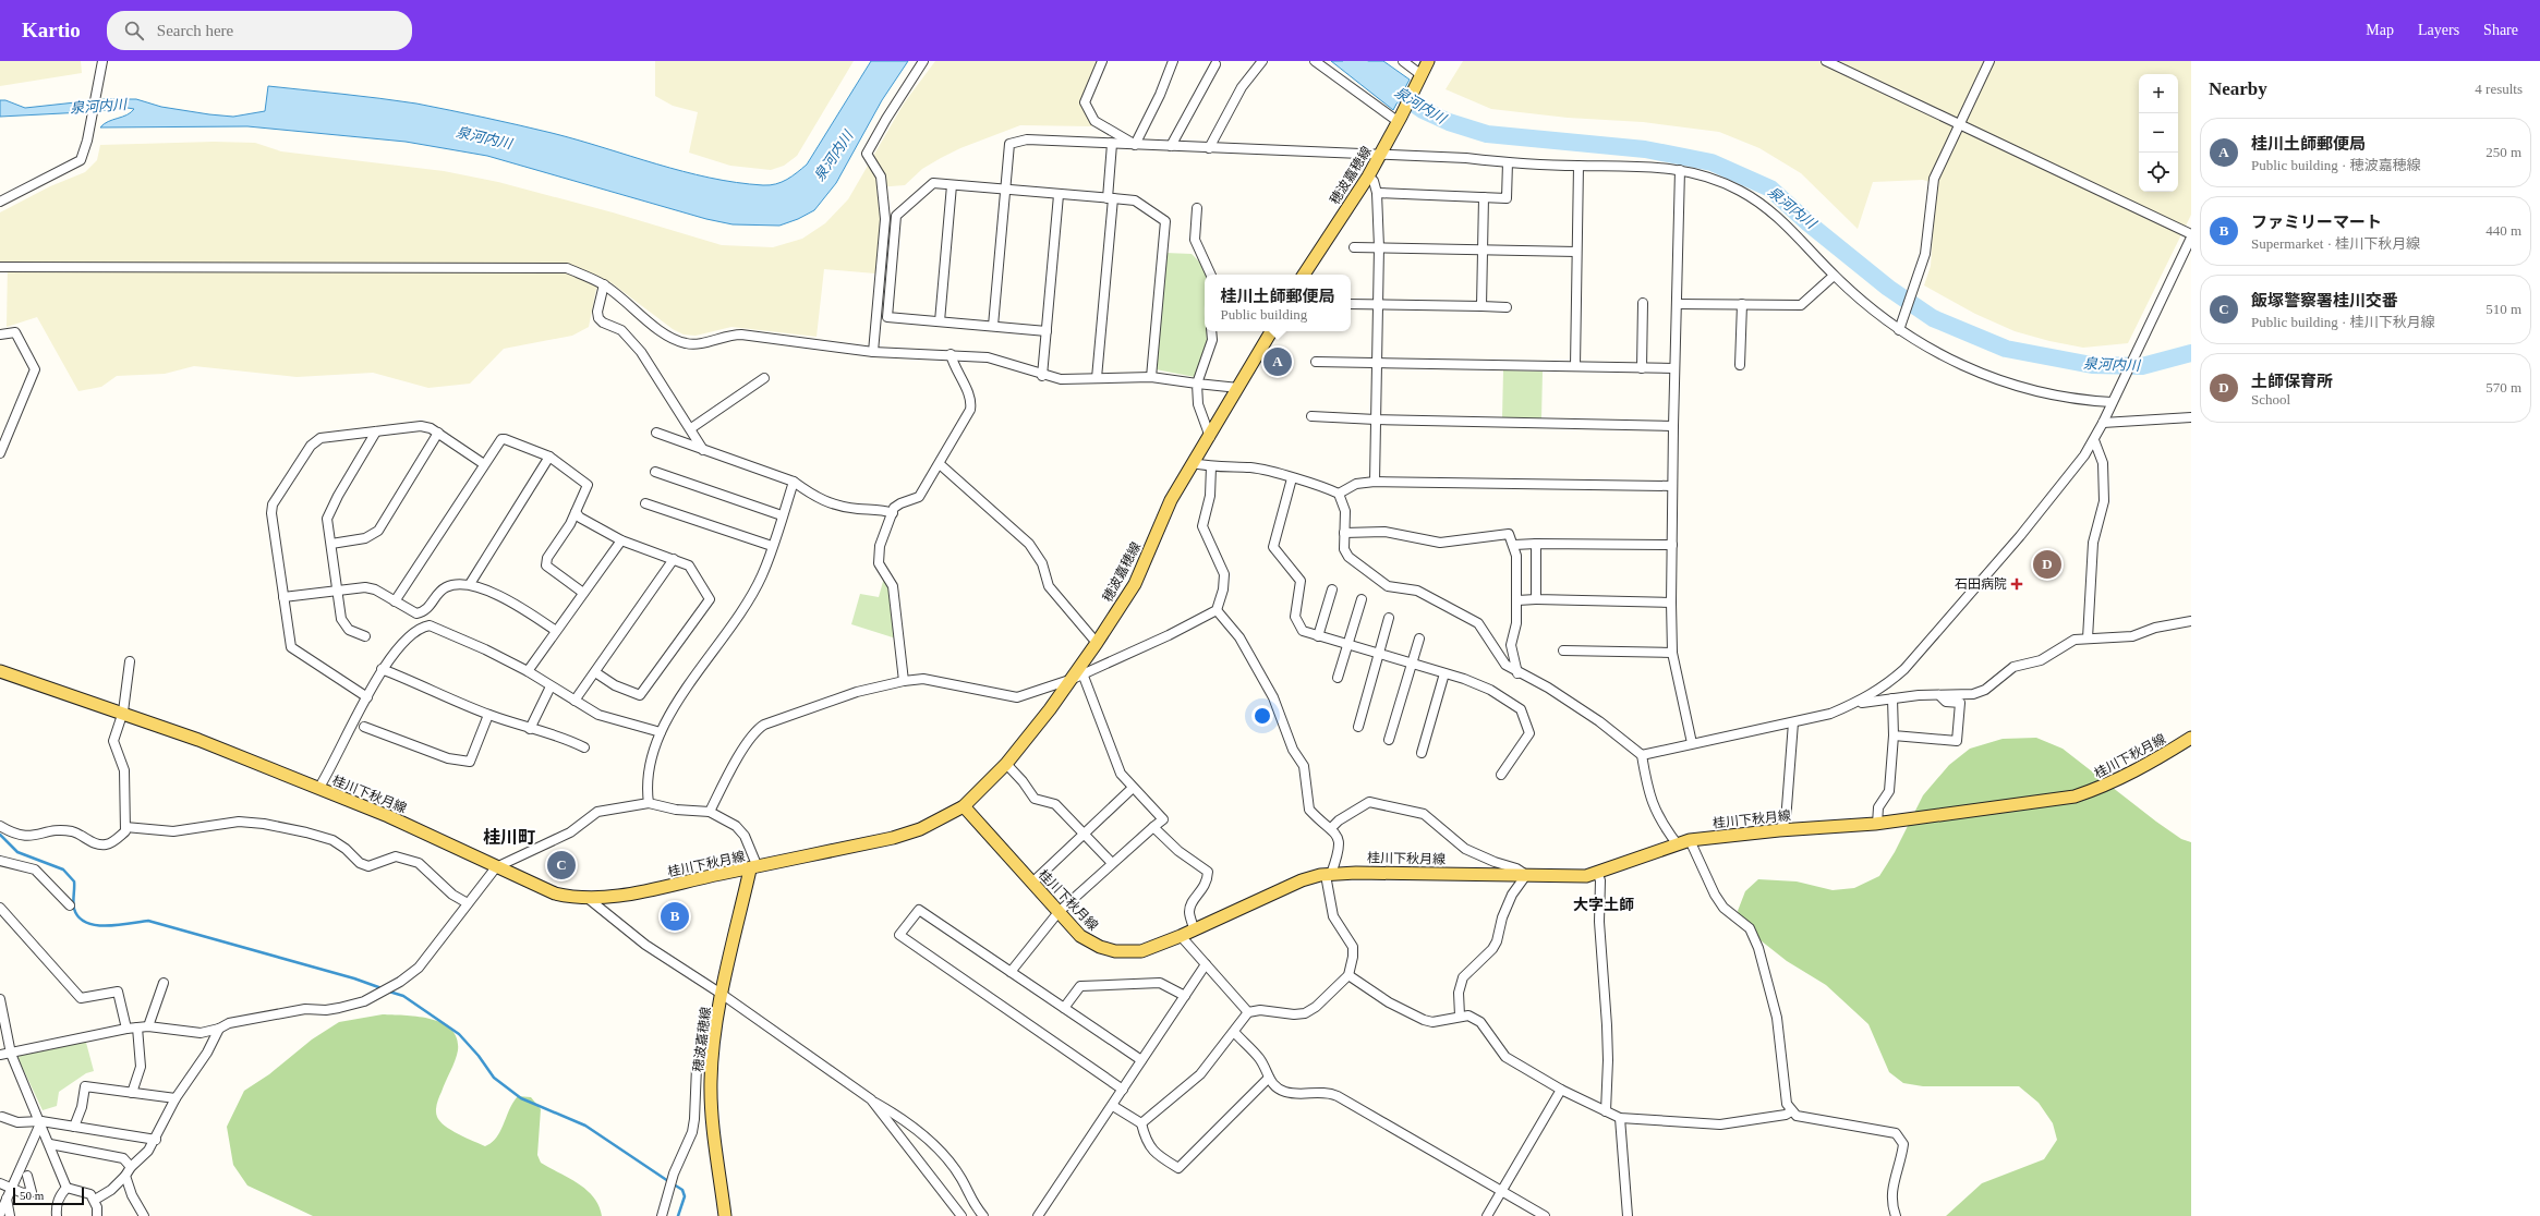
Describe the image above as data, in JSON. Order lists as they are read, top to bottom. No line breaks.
{"streets":{"main road":["穂波嘉穂線","桂川下秋月線"]},"crossings":[["穂波嘉穂線","桂川下秋月線"]],"districts":["桂川町","大字土師"],"water":["泉河内川"],"places":{"health":["石田病院"]},"scale_bar":"50 m","page":{"header":"Kartio","search":"Search here","nav":["Map","Layers","Share"],"heading":["Nearby","4 results"],"map_buttons":["+","−"],"list":[{"mark":"A","name":"桂川土師郵便局","note":"Public building · 穂波嘉穂線","value":"250 m"},{"mark":"B","name":"ファミリーマート","note":"Supermarket · 桂川下秋月線","value":"440 m"},{"mark":"C","name":"飯塚警察署桂川交番","note":"Public building · 桂川下秋月線","value":"510 m"},{"mark":"D","name":"土師保育所","note":"School","value":"570 m"}],"popup":["桂川土師郵便局","Public building"],"pins":["A","D","C","B"],"scale":"50 m"}}
